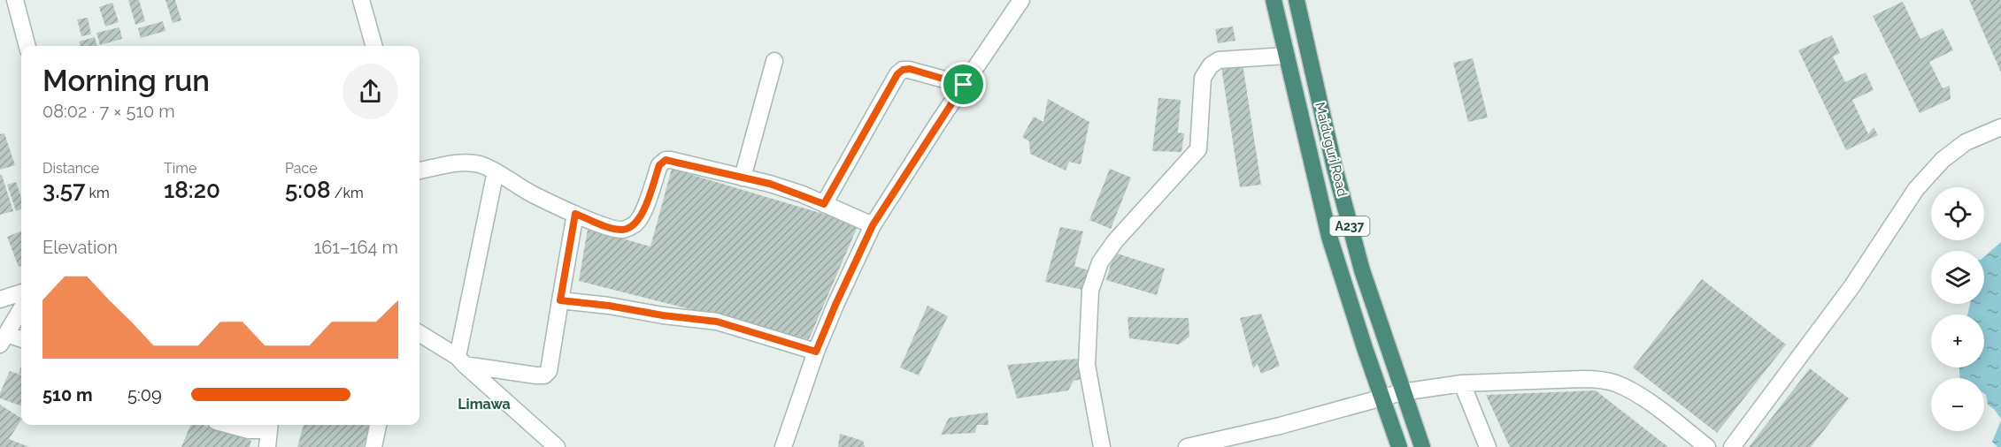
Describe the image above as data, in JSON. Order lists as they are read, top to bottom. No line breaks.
{"streets":{"highway":["Maiduguri Road","A237"]},"districts":["Limawa"],"page":{"heading":["Morning run","08:02 · 7 × 510 m"],"stats":[["Distance","3.57 km"],["Time","18:20"],["Pace","5:08 /km"]],"map_buttons":["+","−"],"chart":["Elevation","161–164 m"],"list":[{"name":"510 m","note":"5:09"}]}}
